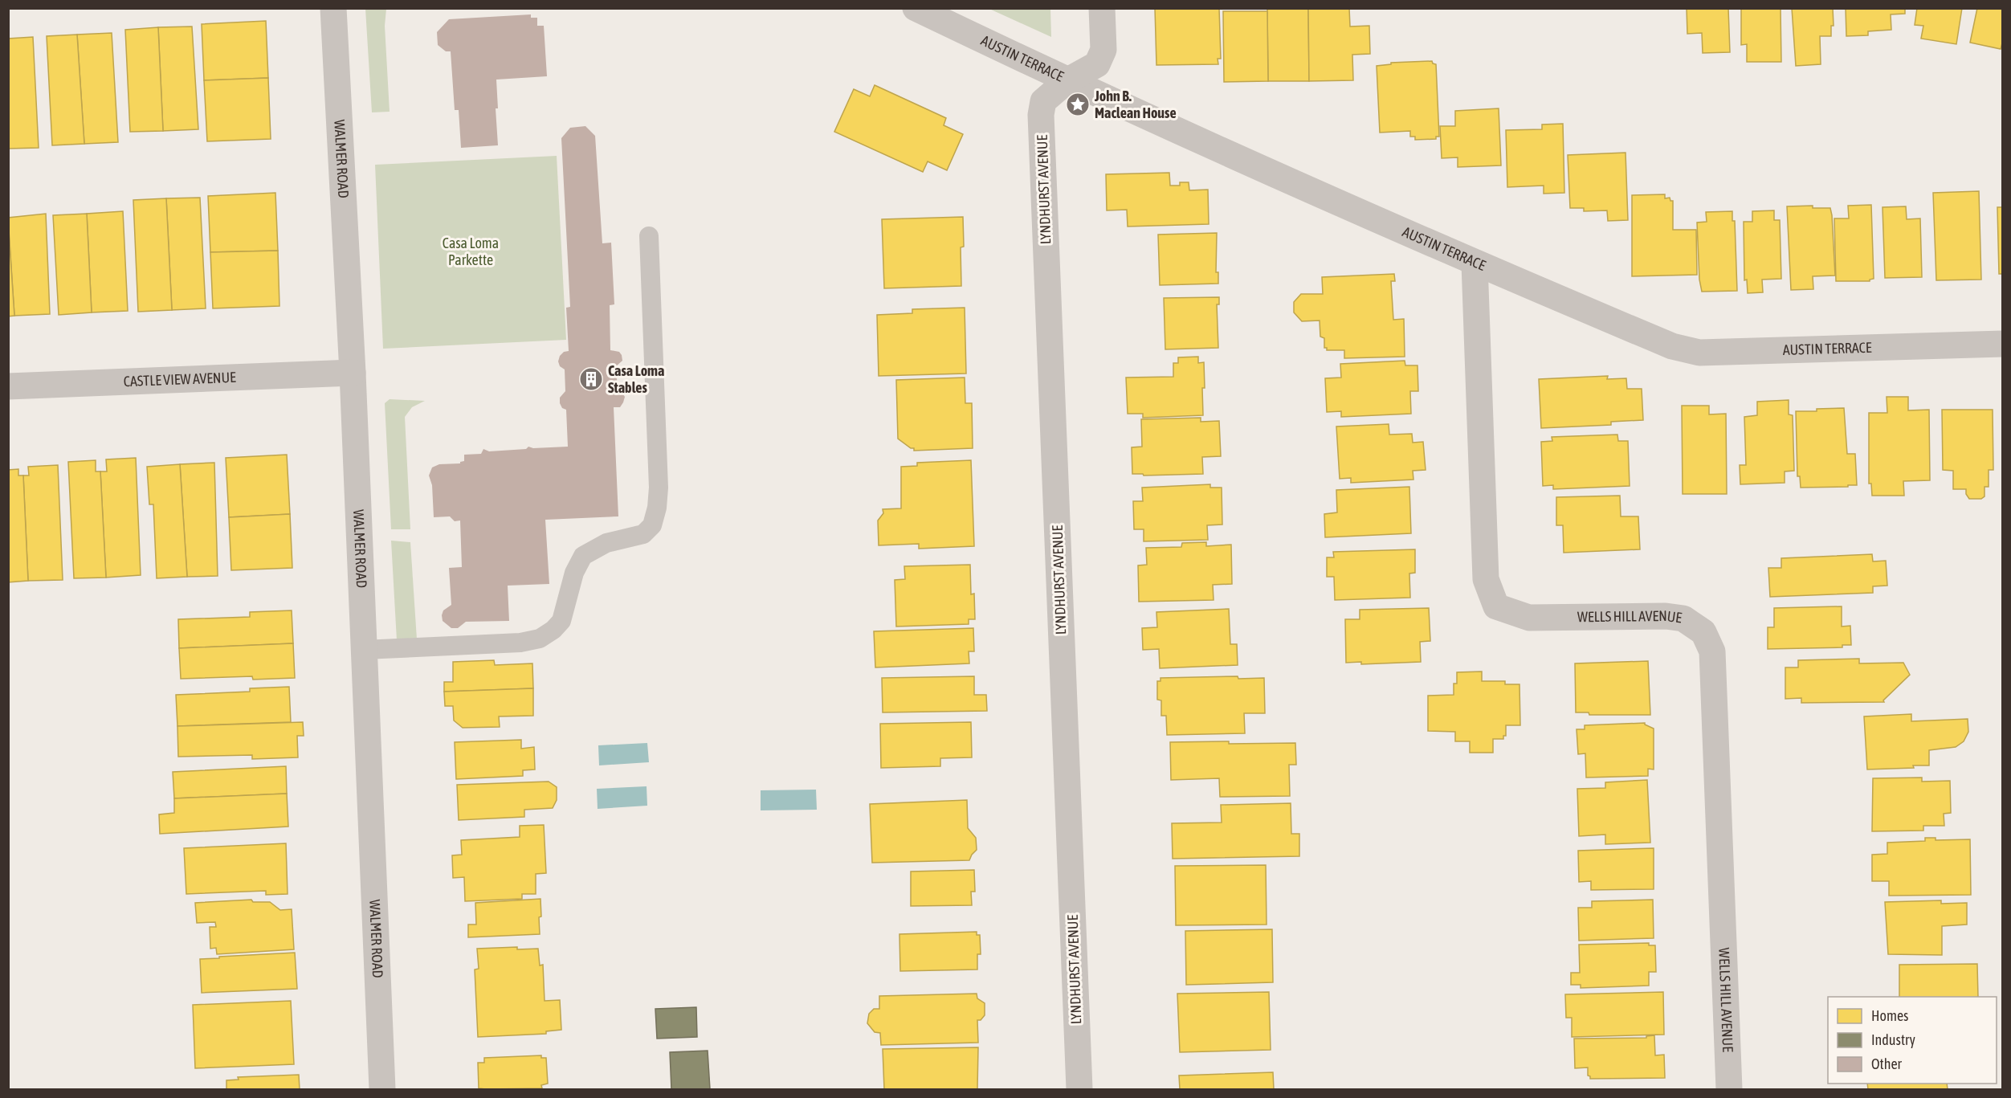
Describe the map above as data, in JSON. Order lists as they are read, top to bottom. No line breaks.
{"streets":{"street":["AUSTIN TERRACE","WALMER ROAD","LYNDHURST AVENUE","CASTLE VIEW AVENUE","WELLS HILL AVENUE"]},"crossings":[["AUSTIN TERRACE","LYNDHURST AVENUE"],["AUSTIN TERRACE","WELLS HILL AVENUE"],["WALMER ROAD","CASTLE VIEW AVENUE"]],"parks":["Casa Loma Parkette"],"places":{"place":["John B. Maclean House"],"building":["Casa Loma Stables"]},"legend":["Homes","Industry","Other"]}
